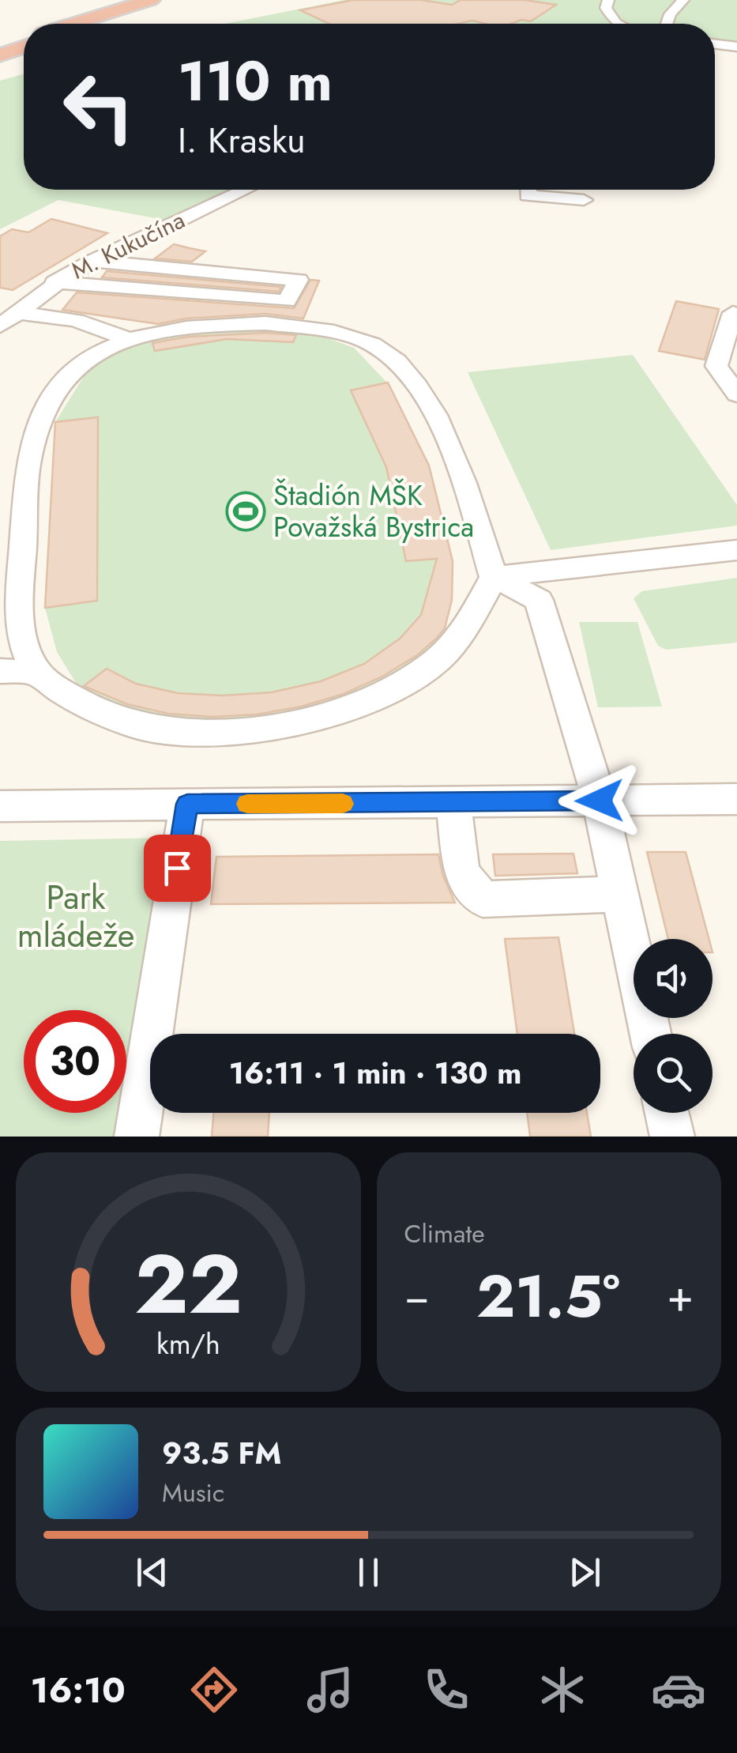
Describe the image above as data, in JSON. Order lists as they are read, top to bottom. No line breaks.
{"streets":{"street":["M. Kukučína"]},"parks":["Park mládeže"],"places":{"sports":["Štadión MŠK Považská Bystrica"]},"page":{"turn":["110 m","I. Krasku"],"limit":"30","trip":"16:11 · 1 min · 130 m","tile":"Climate","heat":["−","21.5°","+"],"song":["93.5 FM","Music"],"tabs":"16:10","gauge":["22","km/h"]}}
